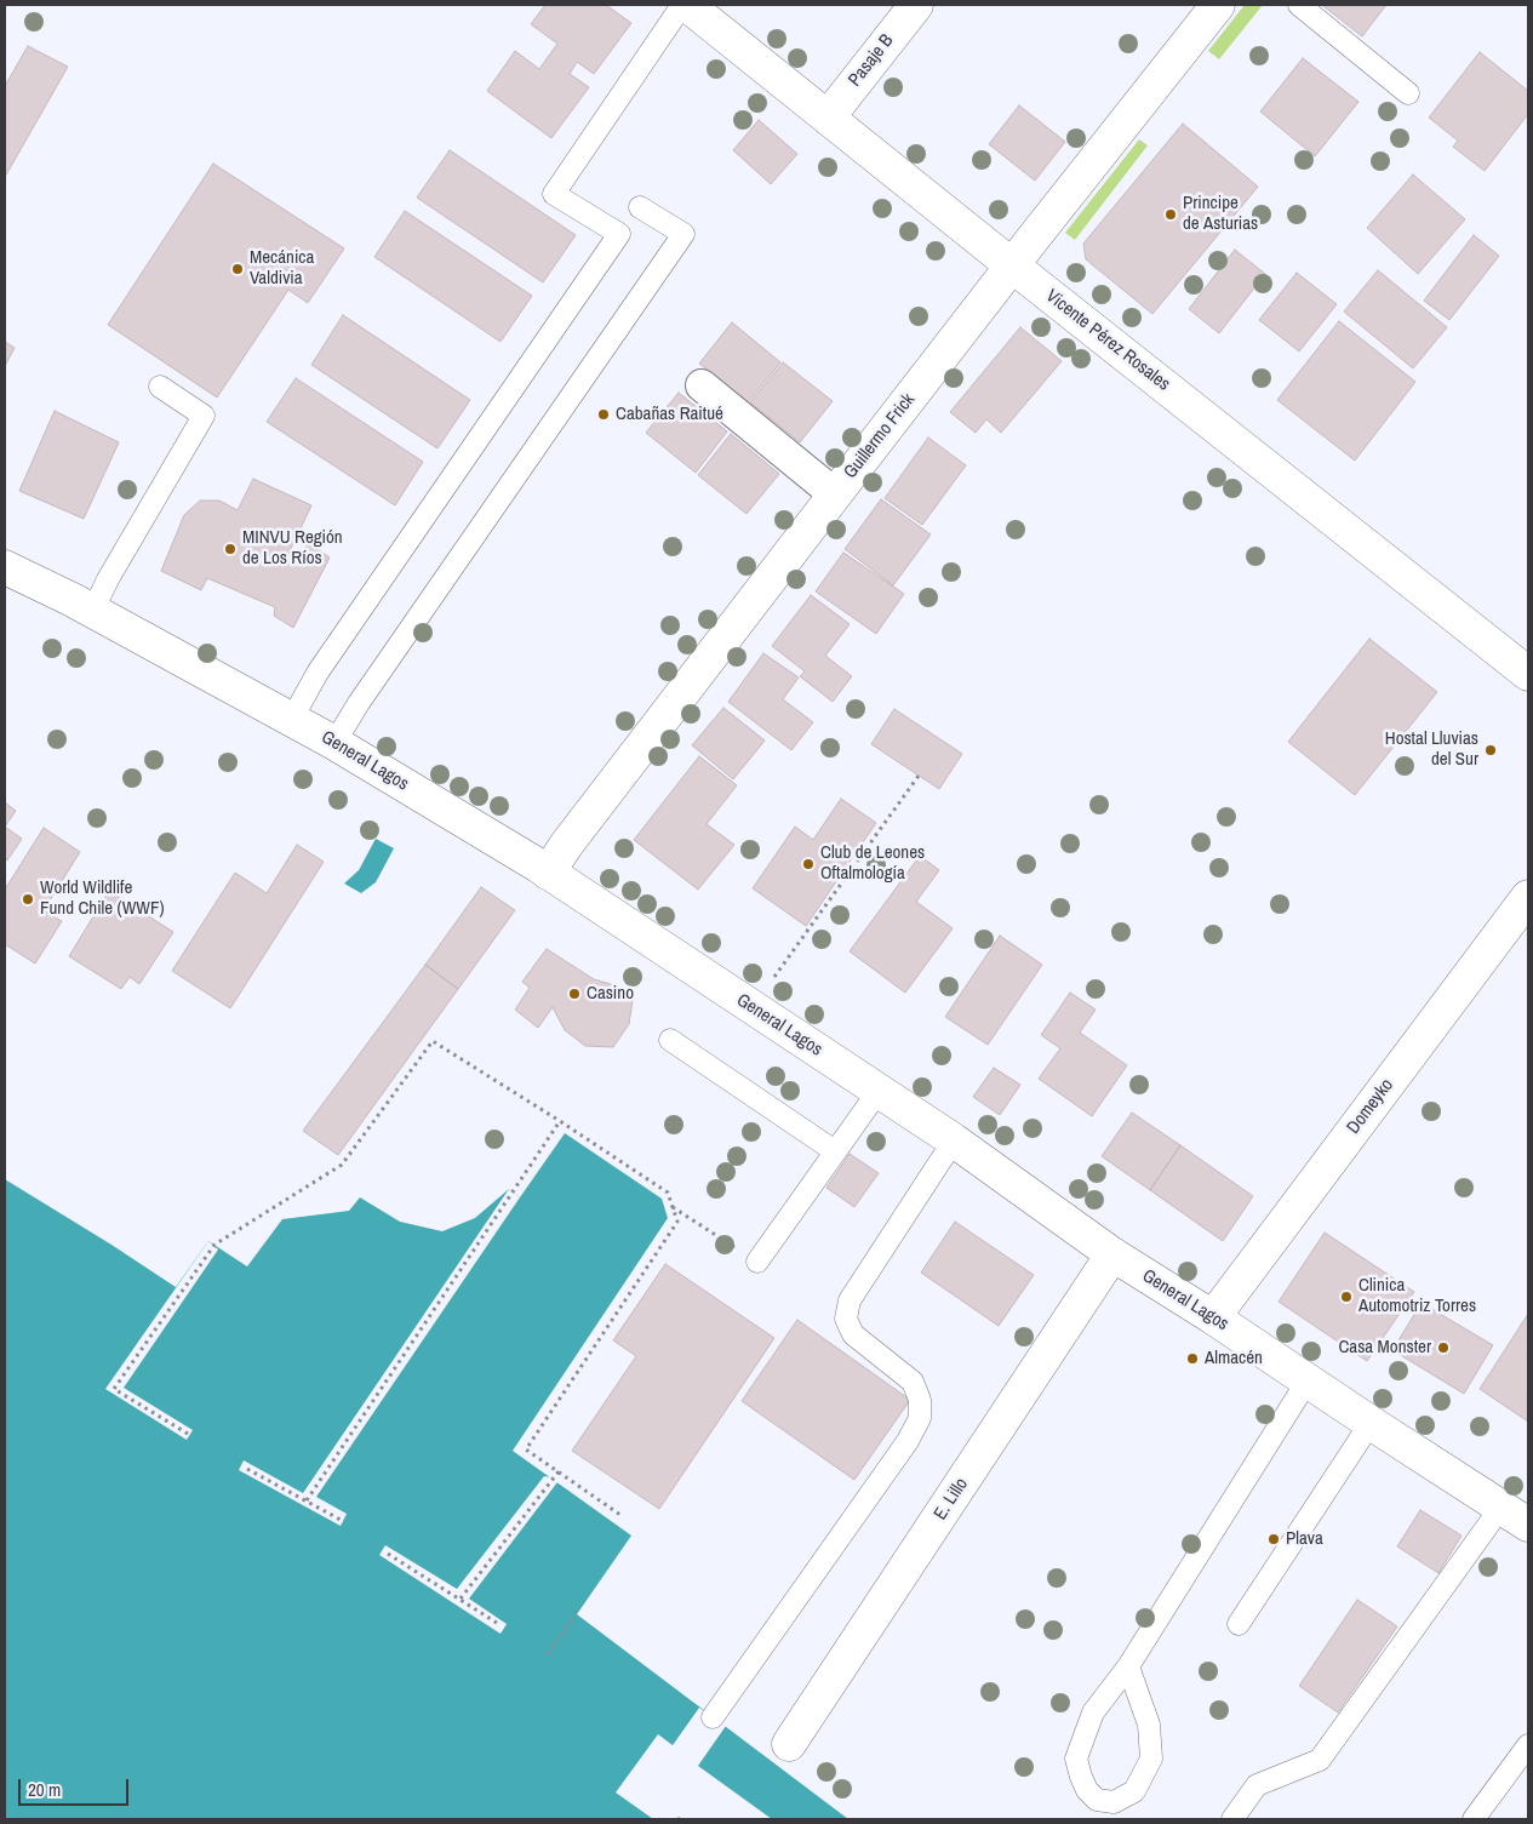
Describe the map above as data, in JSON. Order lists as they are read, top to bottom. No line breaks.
{"streets":{"main road":["Pasaje B","Vicente Pérez Rosales","Guillermo Frick","General Lagos","Domeyko","E. Lillo"]},"crossings":[["Pasaje B","Vicente Pérez Rosales"],["Vicente Pérez Rosales","Guillermo Frick"],["Guillermo Frick","General Lagos"],["General Lagos","Domeyko"],["General Lagos","E. Lillo"]],"places":["Principe de Asturias","Mecánica Valdivia","Cabañas Raitué","MINVU Región de Los Ríos","Hostal Lluvias del Sur","Club de Leones Oftalmología","World Wildlife Fund Chile (WWF)","Casino","Clinica Automotriz Torres","Casa Monster","Almacén","Plava"],"scale_bar":"20 m"}
